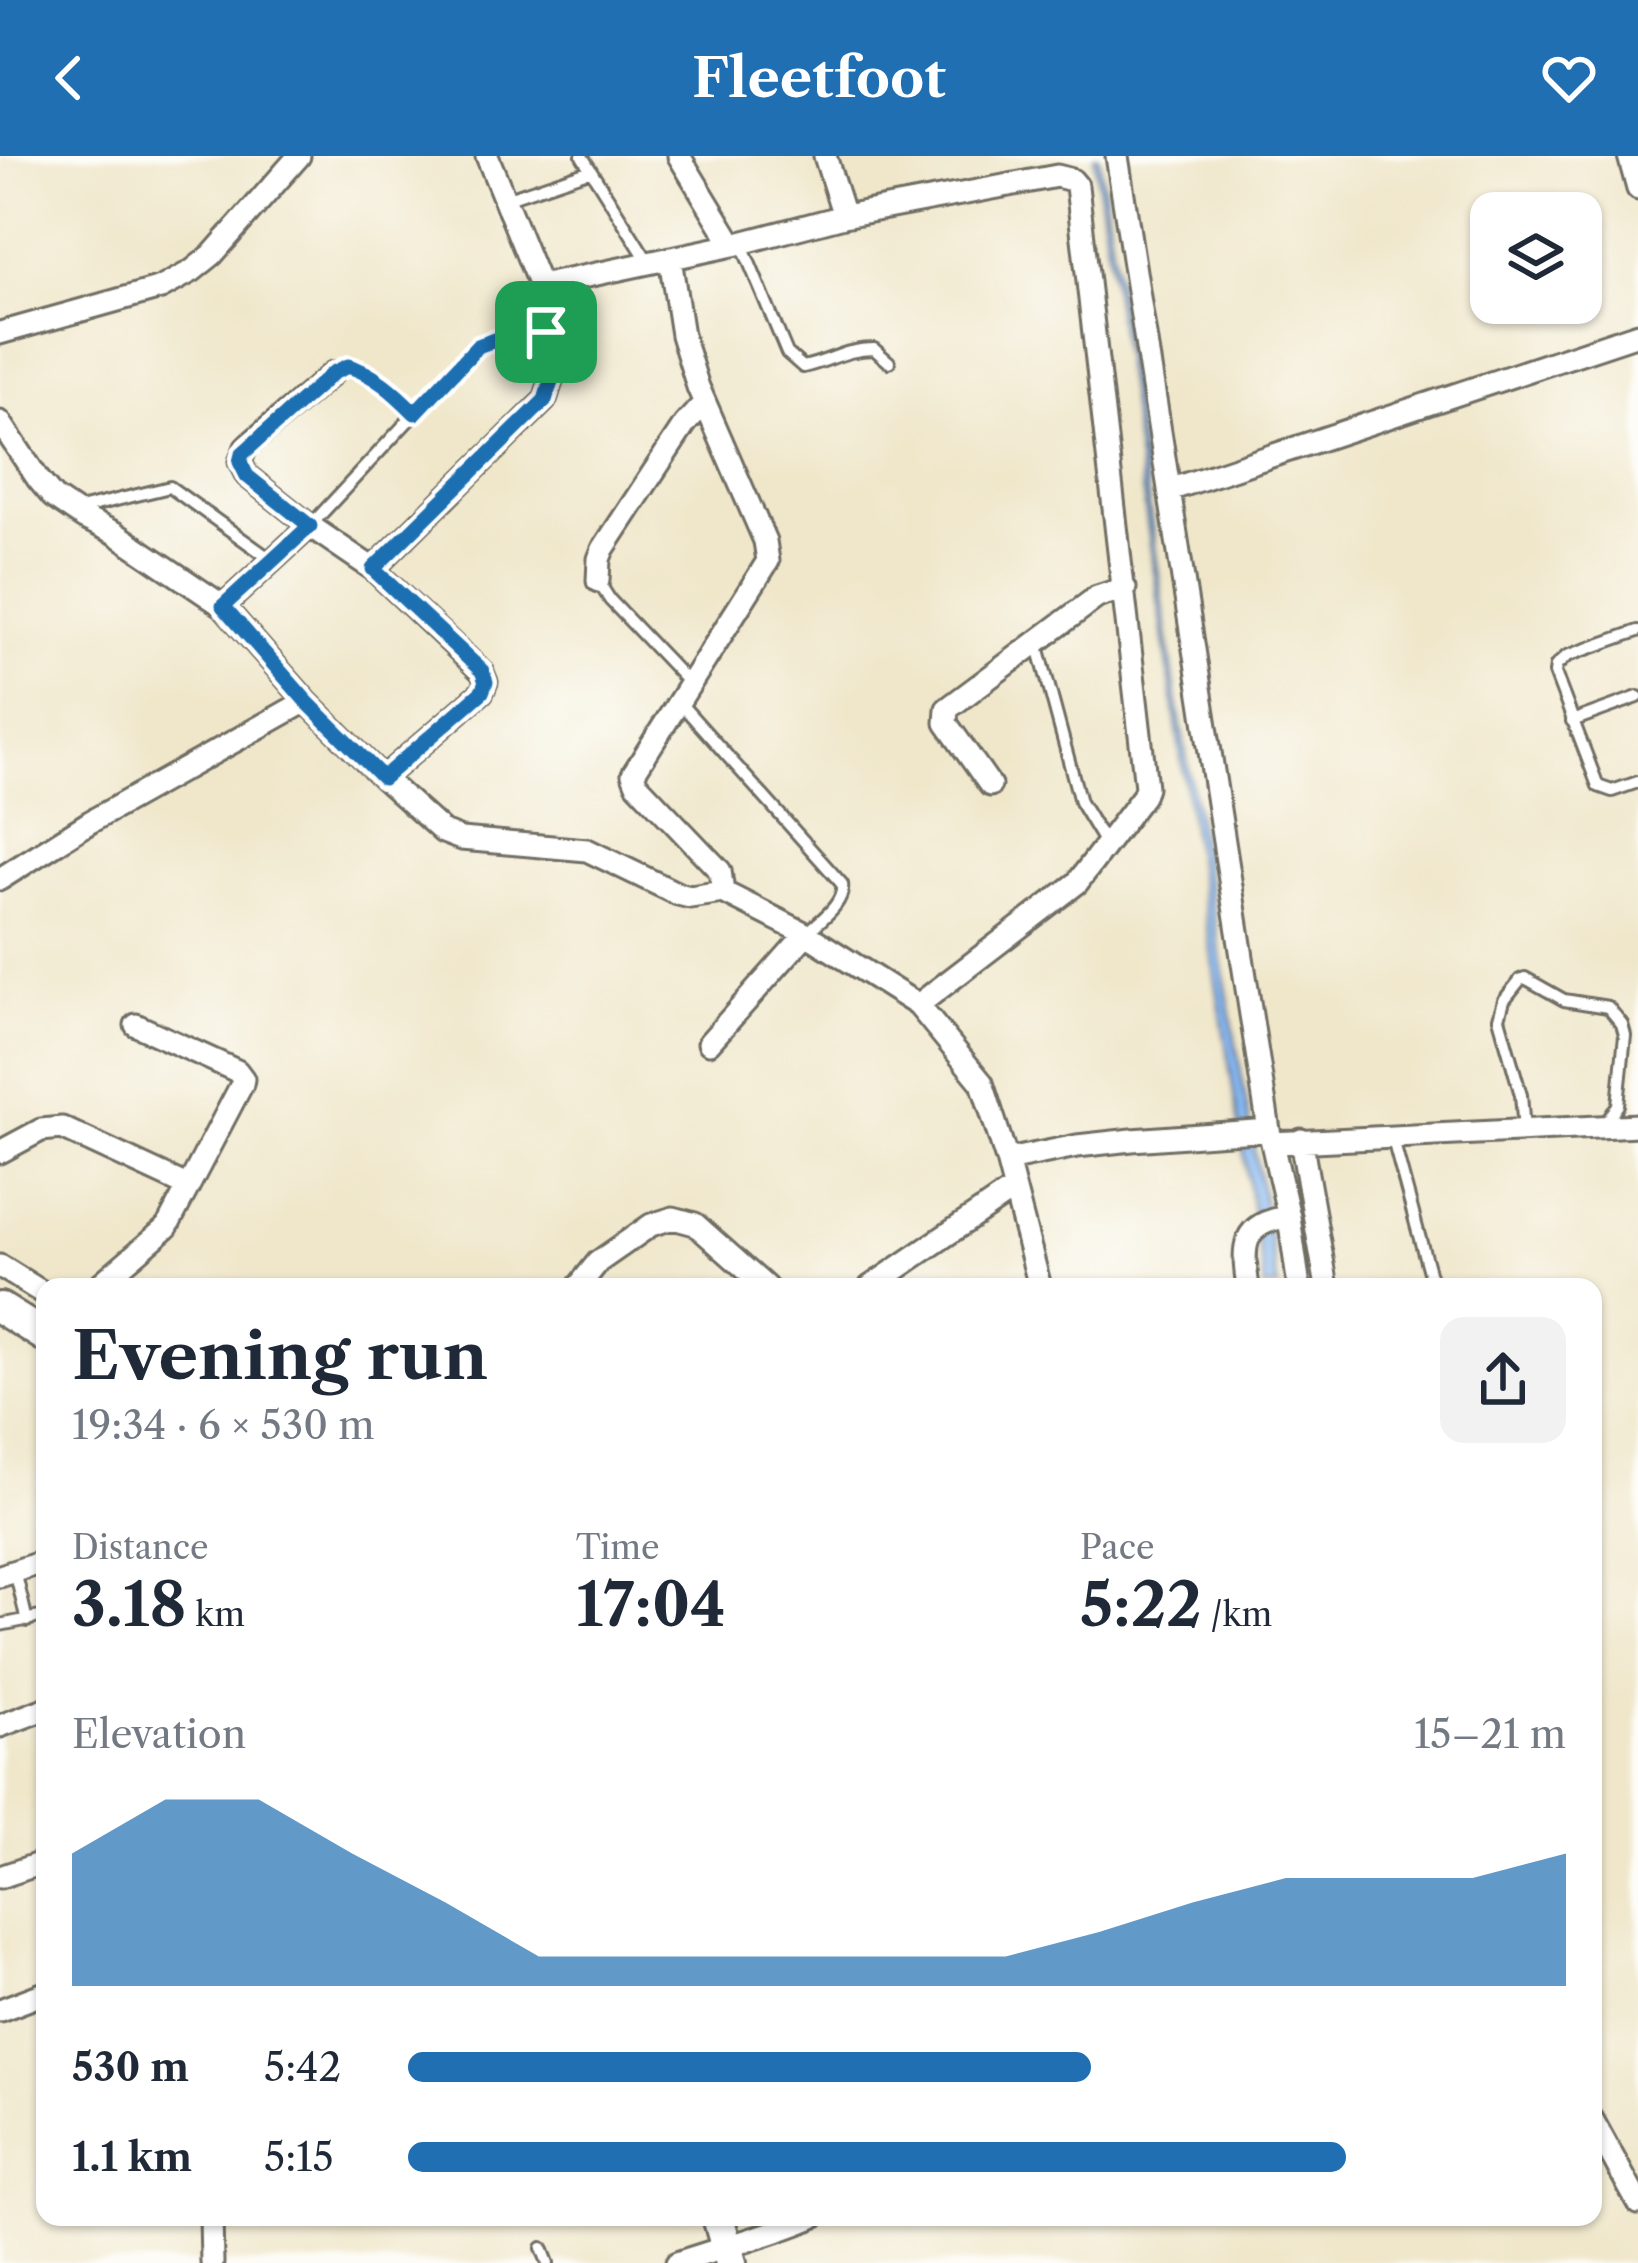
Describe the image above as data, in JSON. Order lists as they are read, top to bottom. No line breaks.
{"page":{"header":"Fleetfoot","heading":["Evening run","19:34 · 6 × 530 m"],"stats":[["Distance","3.18 km"],["Time","17:04"],["Pace","5:22 /km"]],"chart":["Elevation","15–21 m"],"list":[{"name":"530 m","note":"5:42"},{"name":"1.1 km","note":"5:15"}]}}
